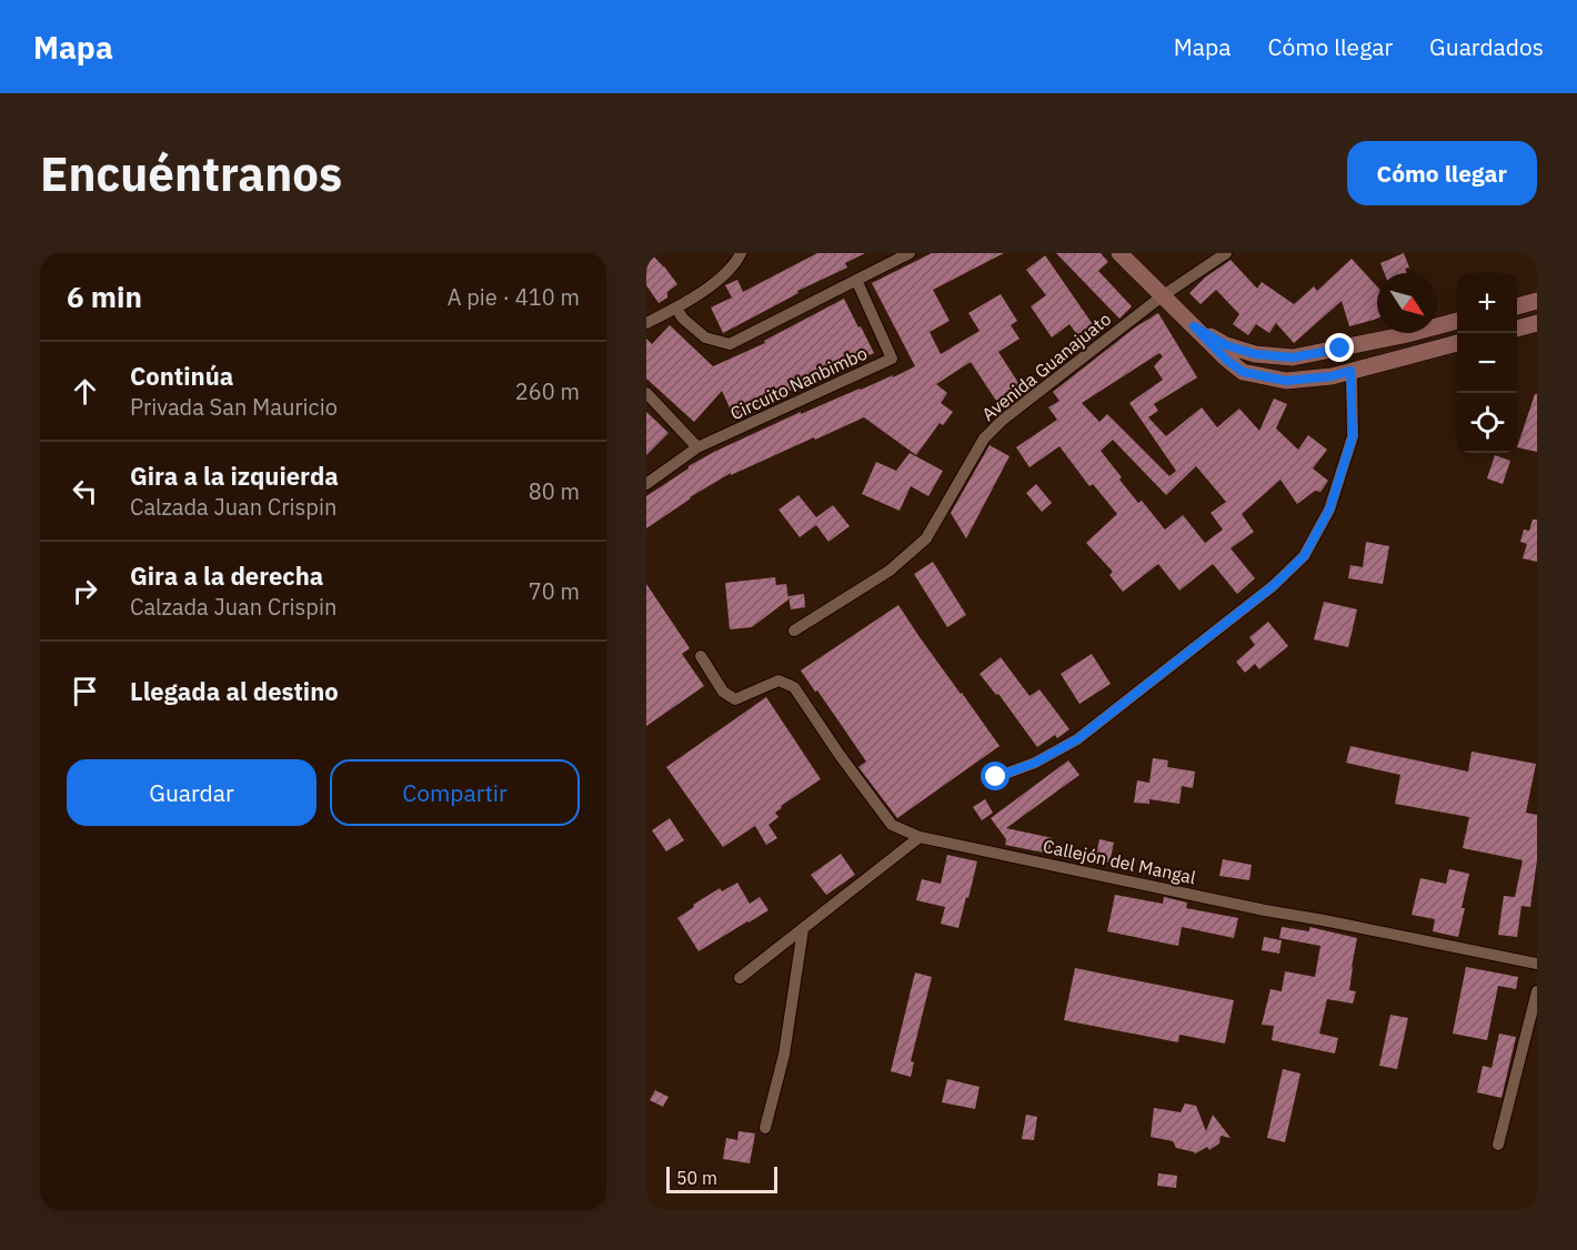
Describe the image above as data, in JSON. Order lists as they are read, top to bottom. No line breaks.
{"streets":{"street":["Avenida Guanajuato","Circuito Nanbimbo","Callejón del Mangal"]},"scale_bar":"50 m","north":"bottom right","page":{"header":"Mapa","nav":["Mapa","Cómo llegar","Guardados"],"buttons":["Cómo llegar",["Guardar","Compartir"]],"title":"Encuéntranos","heading":["6 min","A pie · 410 m"],"map_buttons":["+","−"],"list":[["Continúa","Privada San Mauricio","260 m"],["Gira a la izquierda","Calzada Juan Crispin","80 m"],["Gira a la derecha","Calzada Juan Crispin","70 m"],"Llegada al destino"],"scale":"50 m"}}
